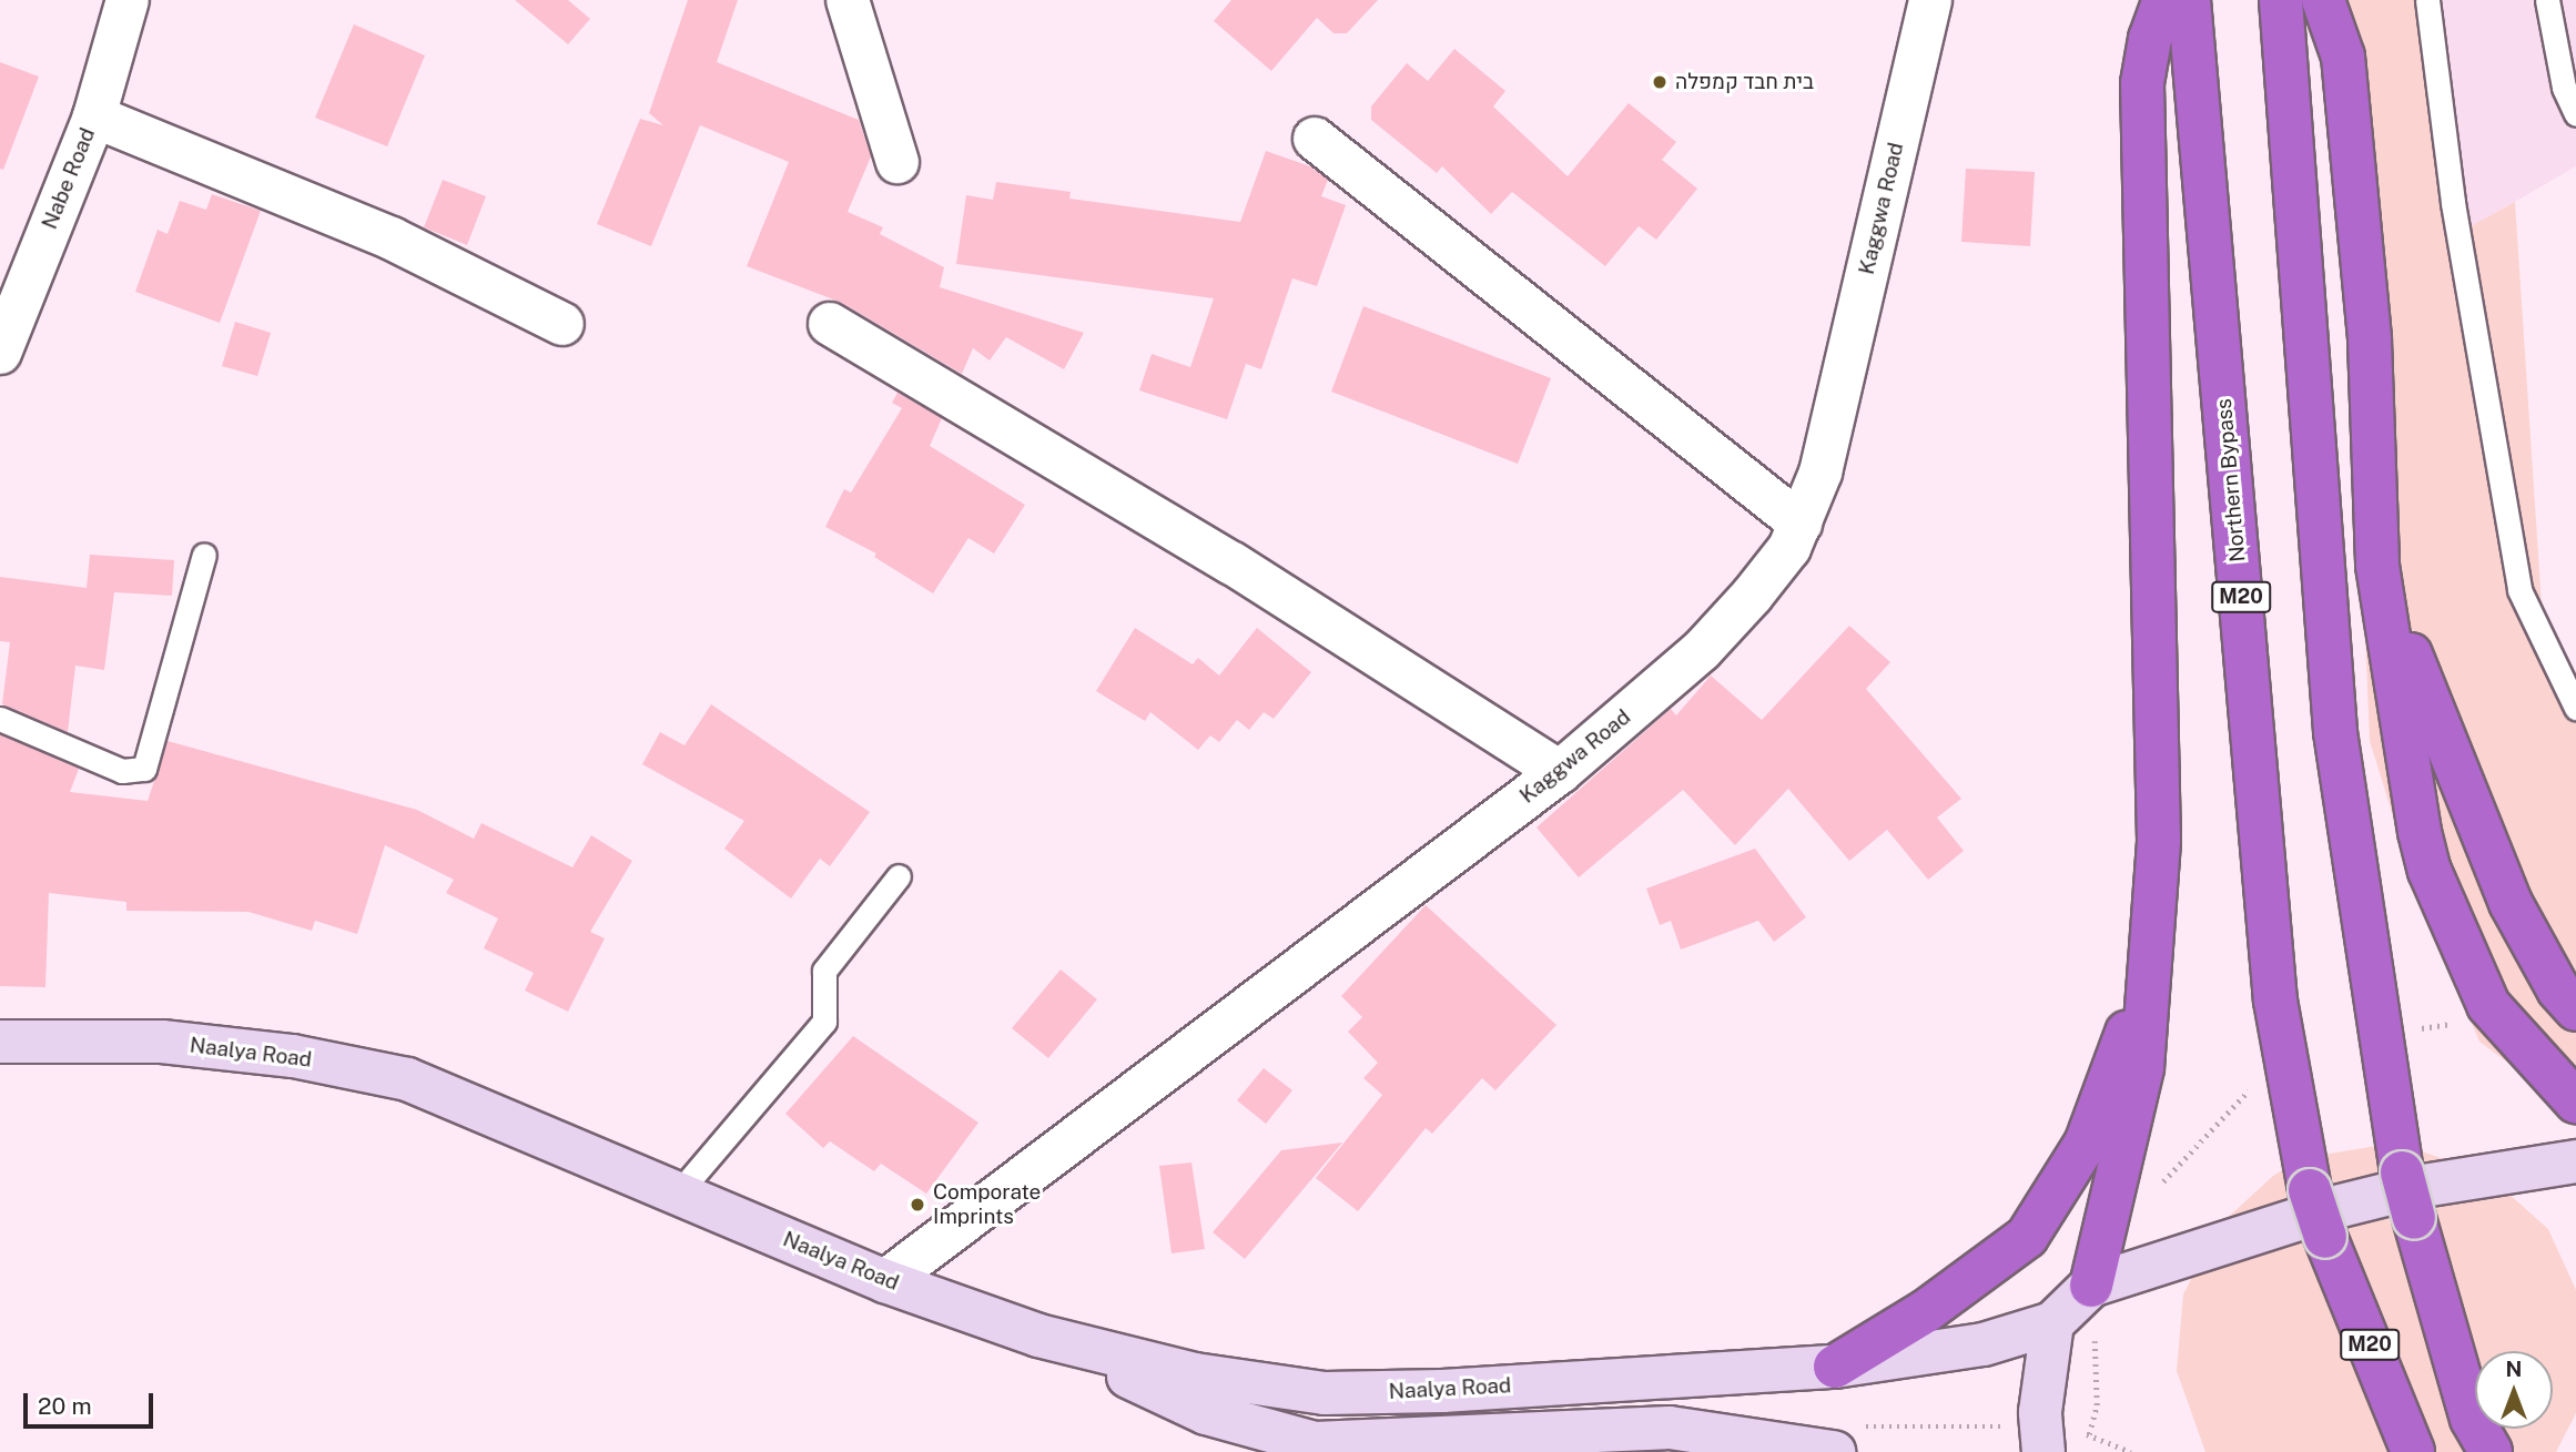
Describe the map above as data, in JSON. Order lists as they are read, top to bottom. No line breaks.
{"streets":{"highway":["Northern Bypass","M20"],"main road":["Naalya Road"],"street":["Nabe Road","Kaggwa Road"]},"crossings":[["Kaggwa Road","Naalya Road"]],"places":["בית חבד קמפלה","Comporate Imprints"],"scale_bar":"20 m","north":"top"}
